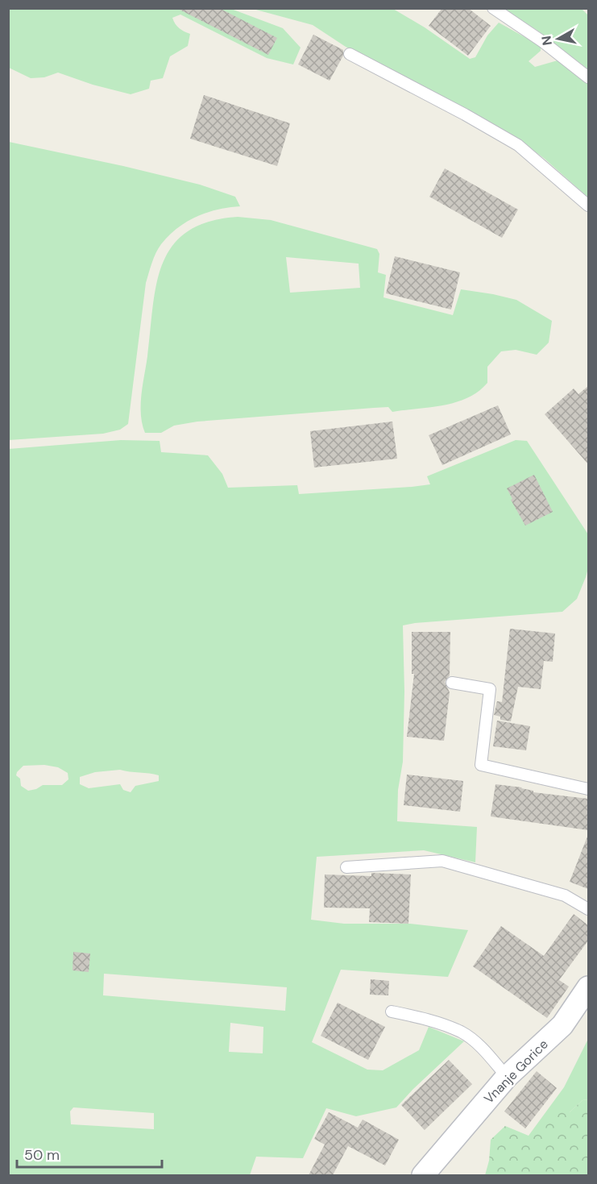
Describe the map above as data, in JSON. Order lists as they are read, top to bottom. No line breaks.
{"streets":{"street":["Vnanje Gorice"]},"scale_bar":"50 m","north":"left"}
